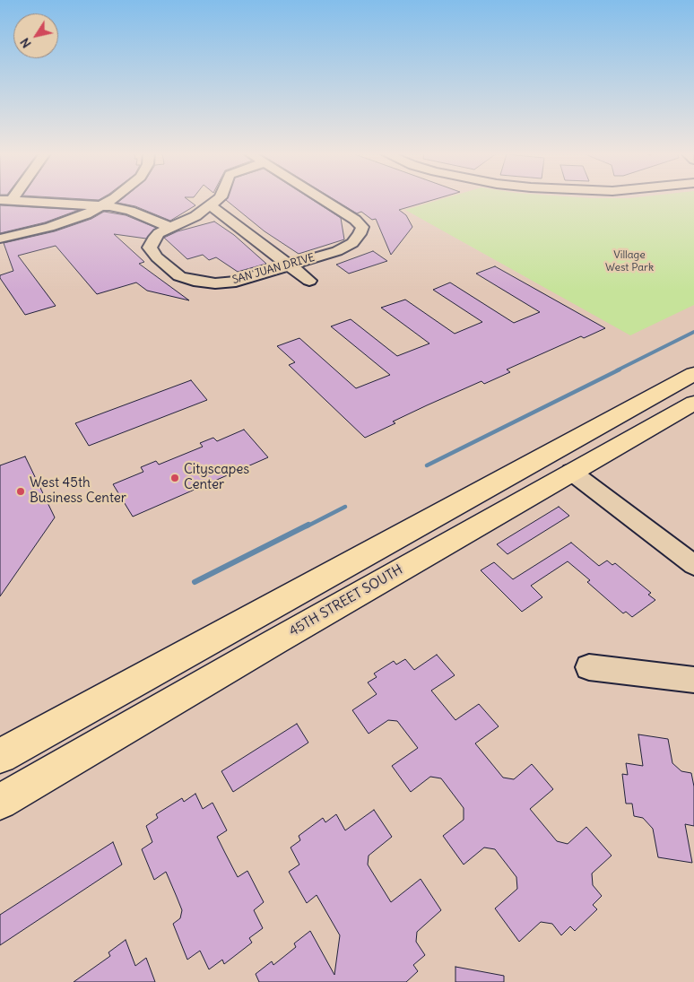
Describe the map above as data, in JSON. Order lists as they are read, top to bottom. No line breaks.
{"streets":{"main road":["45TH STREET SOUTH"],"street":["SAN JUAN DRIVE"]},"parks":["Village West Park"],"places":["Cityscapes Center","West 45th Business Center"],"north":"bottom left"}
